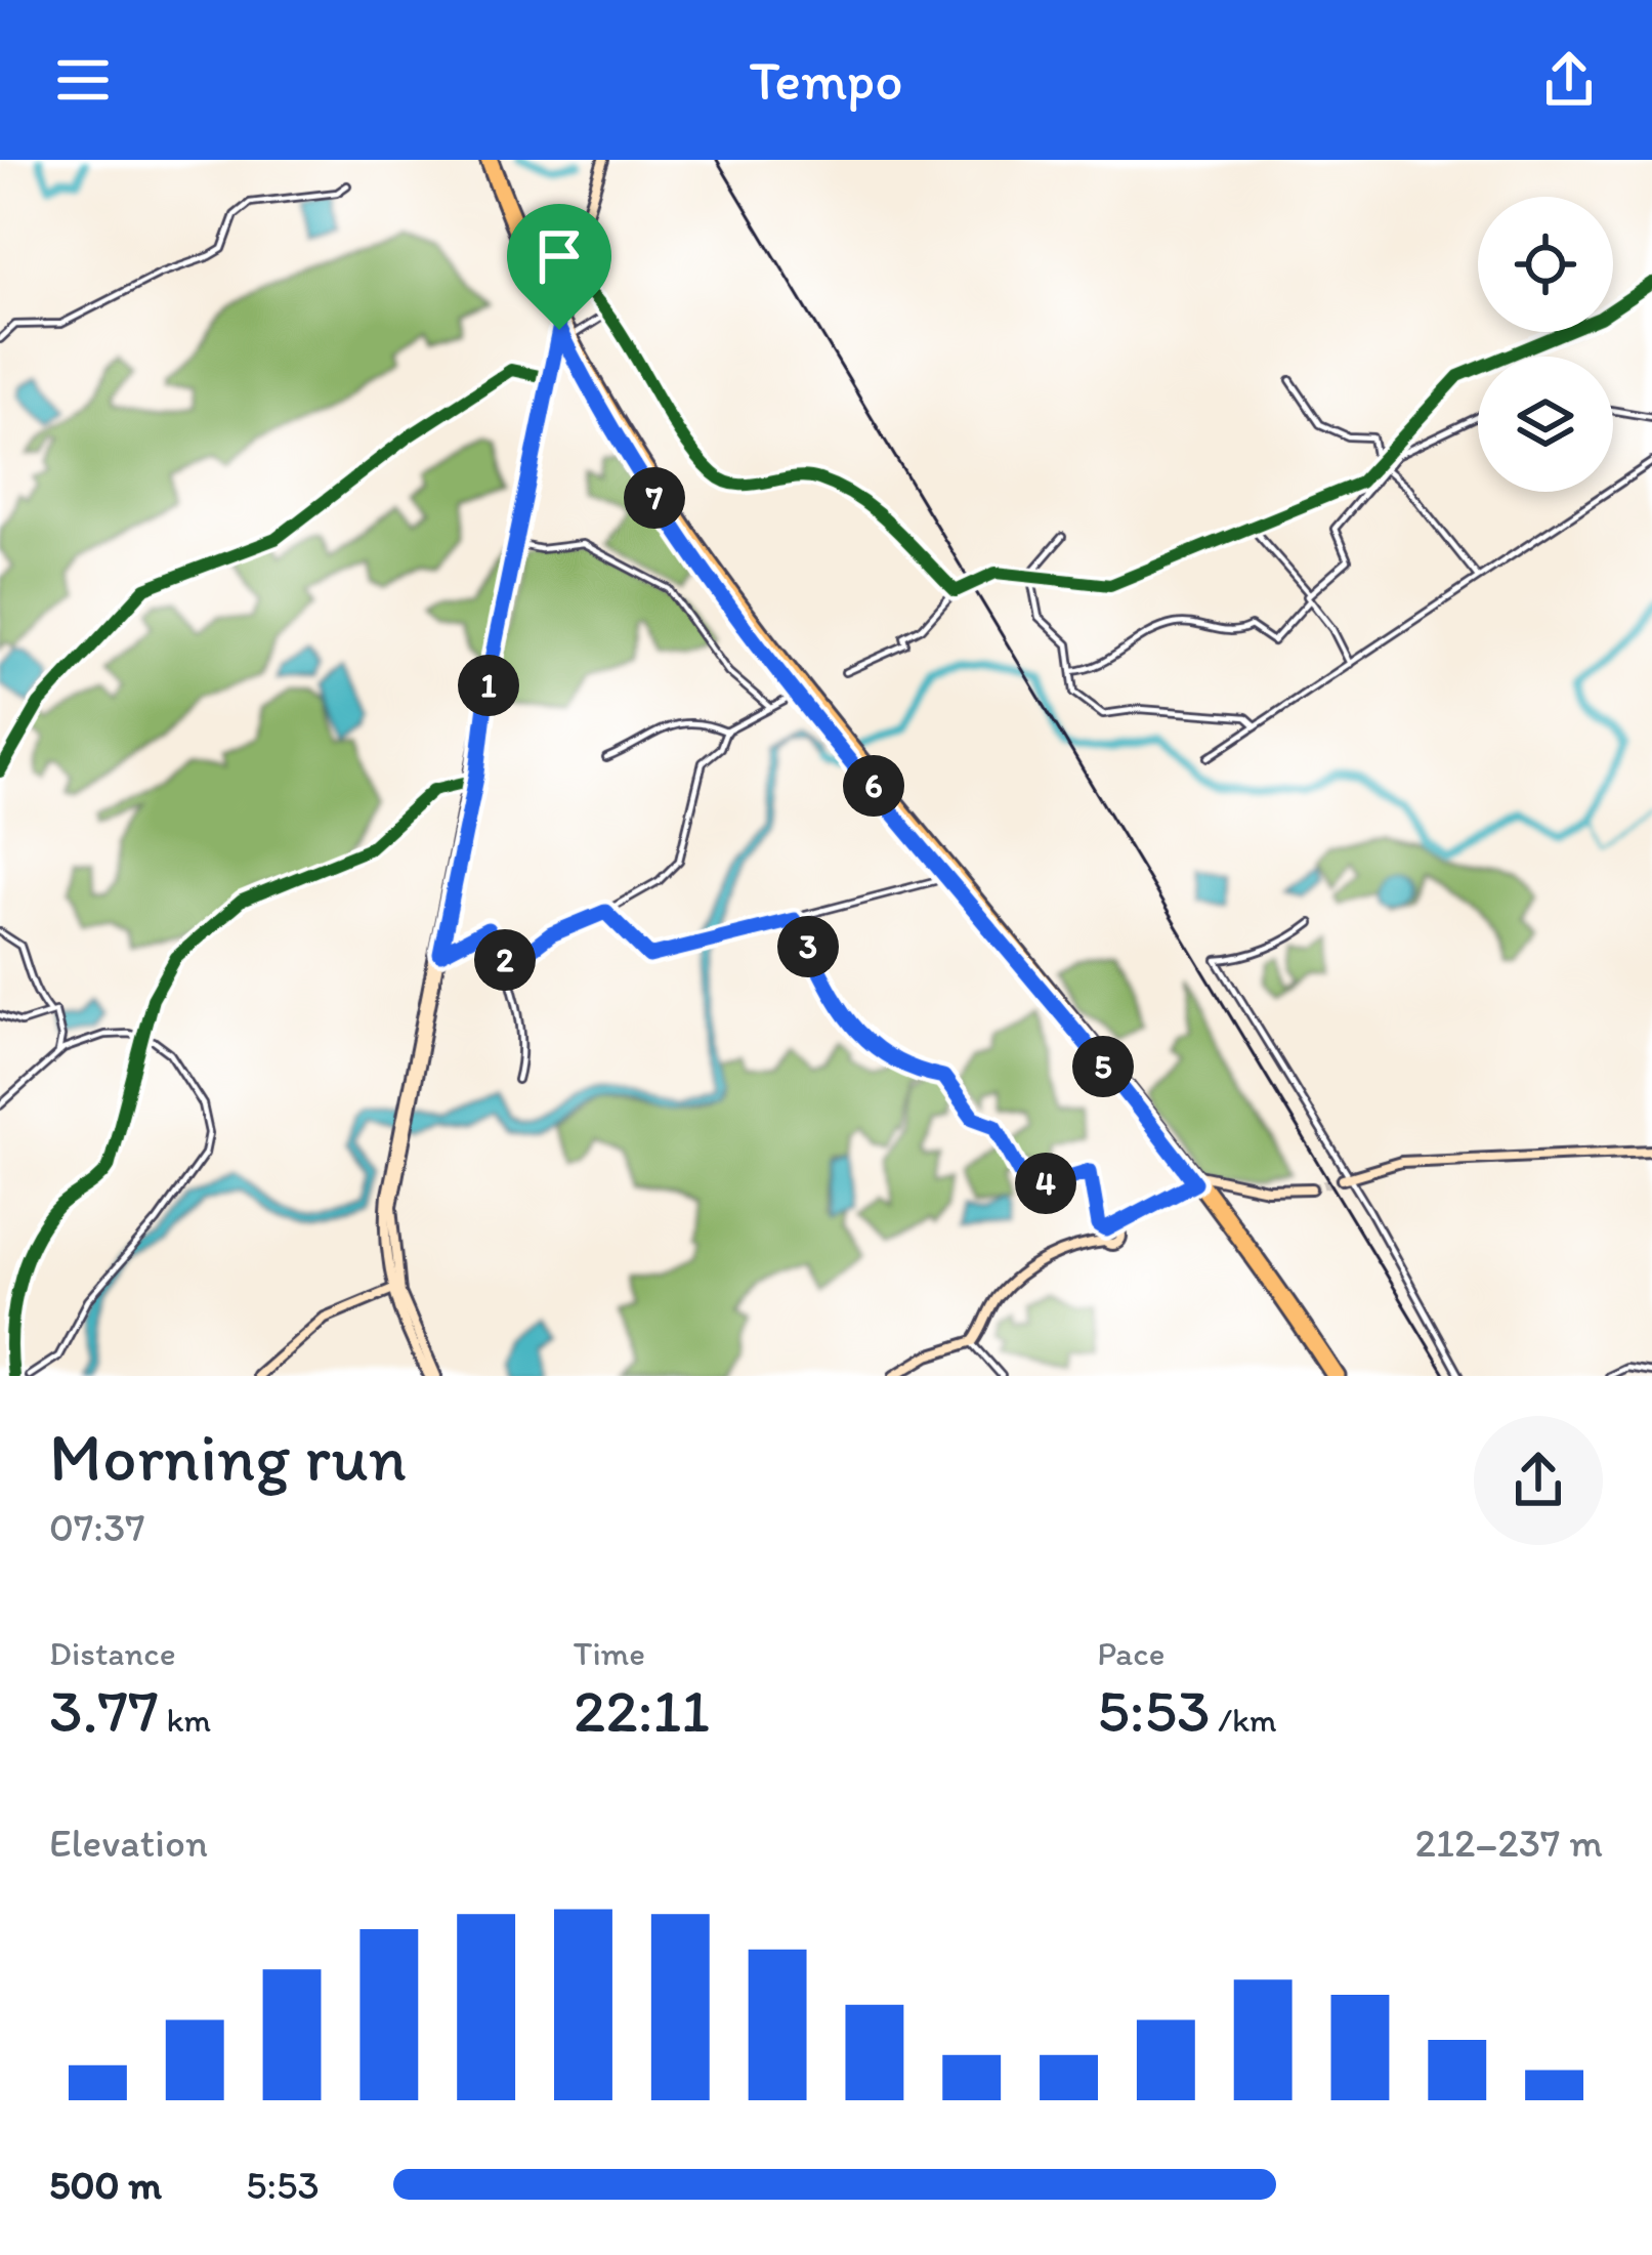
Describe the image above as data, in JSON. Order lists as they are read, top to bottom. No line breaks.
{"page":{"header":"Tempo","pins":["7","1","6","3","2","5","4"],"heading":["Morning run","07:37"],"stats":[["Distance","3.77 km"],["Time","22:11"],["Pace","5:53 /km"]],"chart":["Elevation","212–237 m"],"list":[{"name":"500 m","note":"5:53"}]}}
